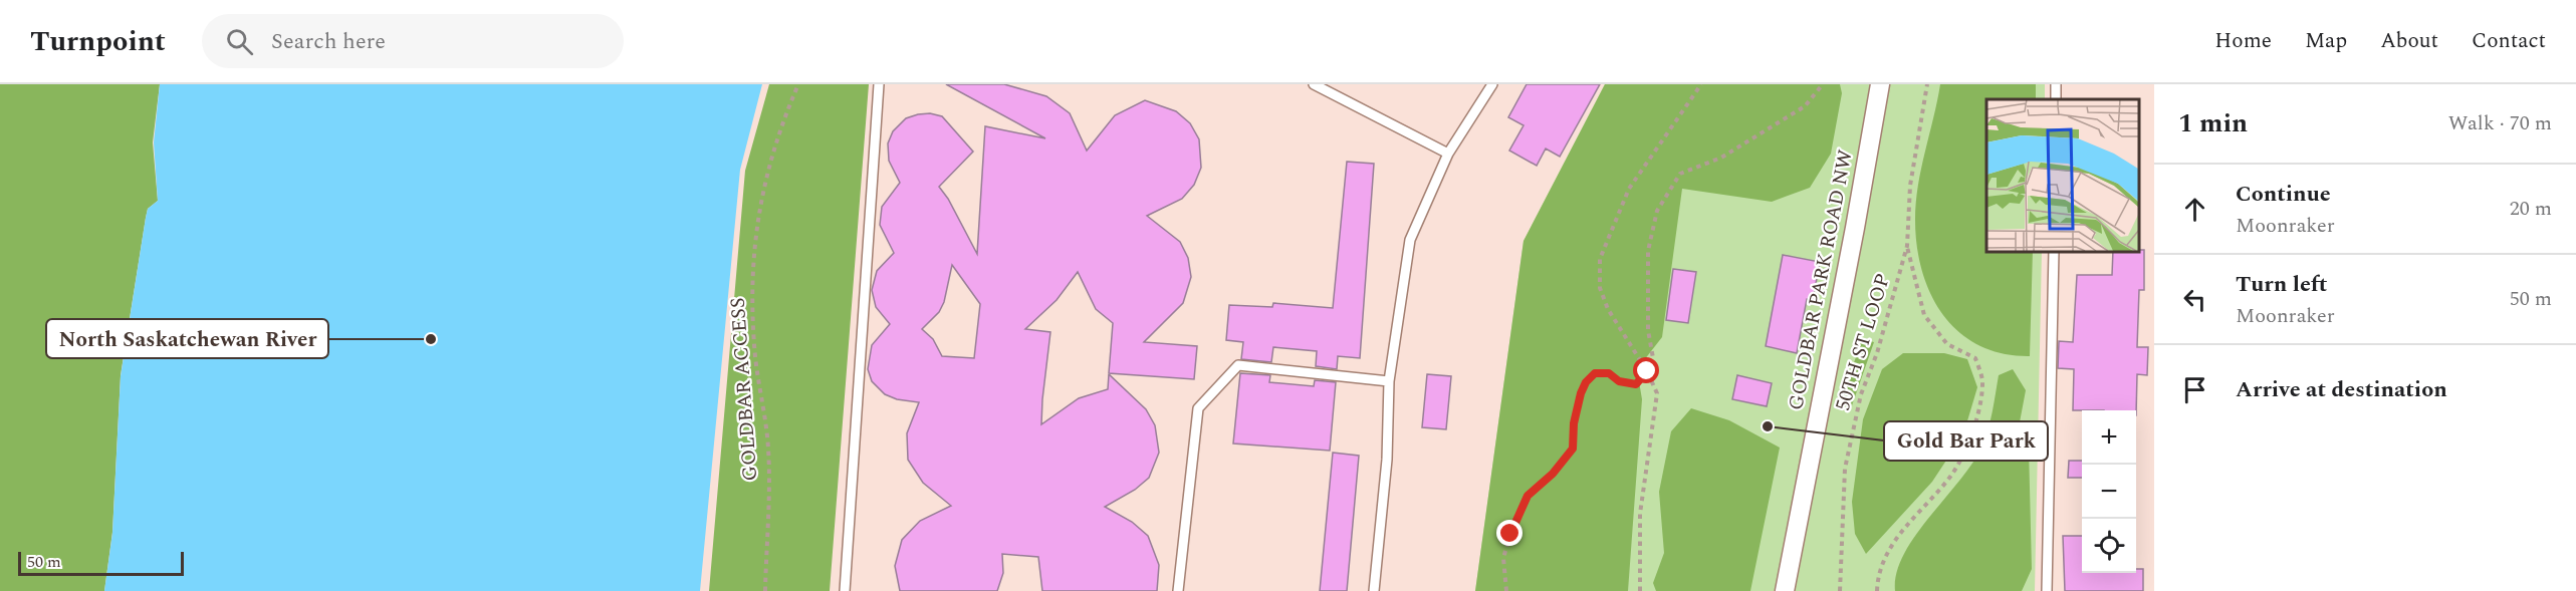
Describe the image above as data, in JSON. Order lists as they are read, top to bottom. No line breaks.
{"streets":{"street":["GOLDBAR PARK ROAD NW"],"path":["50TH ST LOOP","GOLDBAR ACCESS"]},"places":["North Saskatchewan River","Gold Bar Park"],"scale_bar":"50 m","page":{"header":"Turnpoint","search":"Search here","nav":["Home","Map","About","Contact"],"heading":["1 min","Walk · 70 m"],"list":[["Continue","Moonraker","20 m"],["Turn left","Moonraker","50 m"],"Arrive at destination"],"map_buttons":["+","−"],"scale":"50 m"}}
